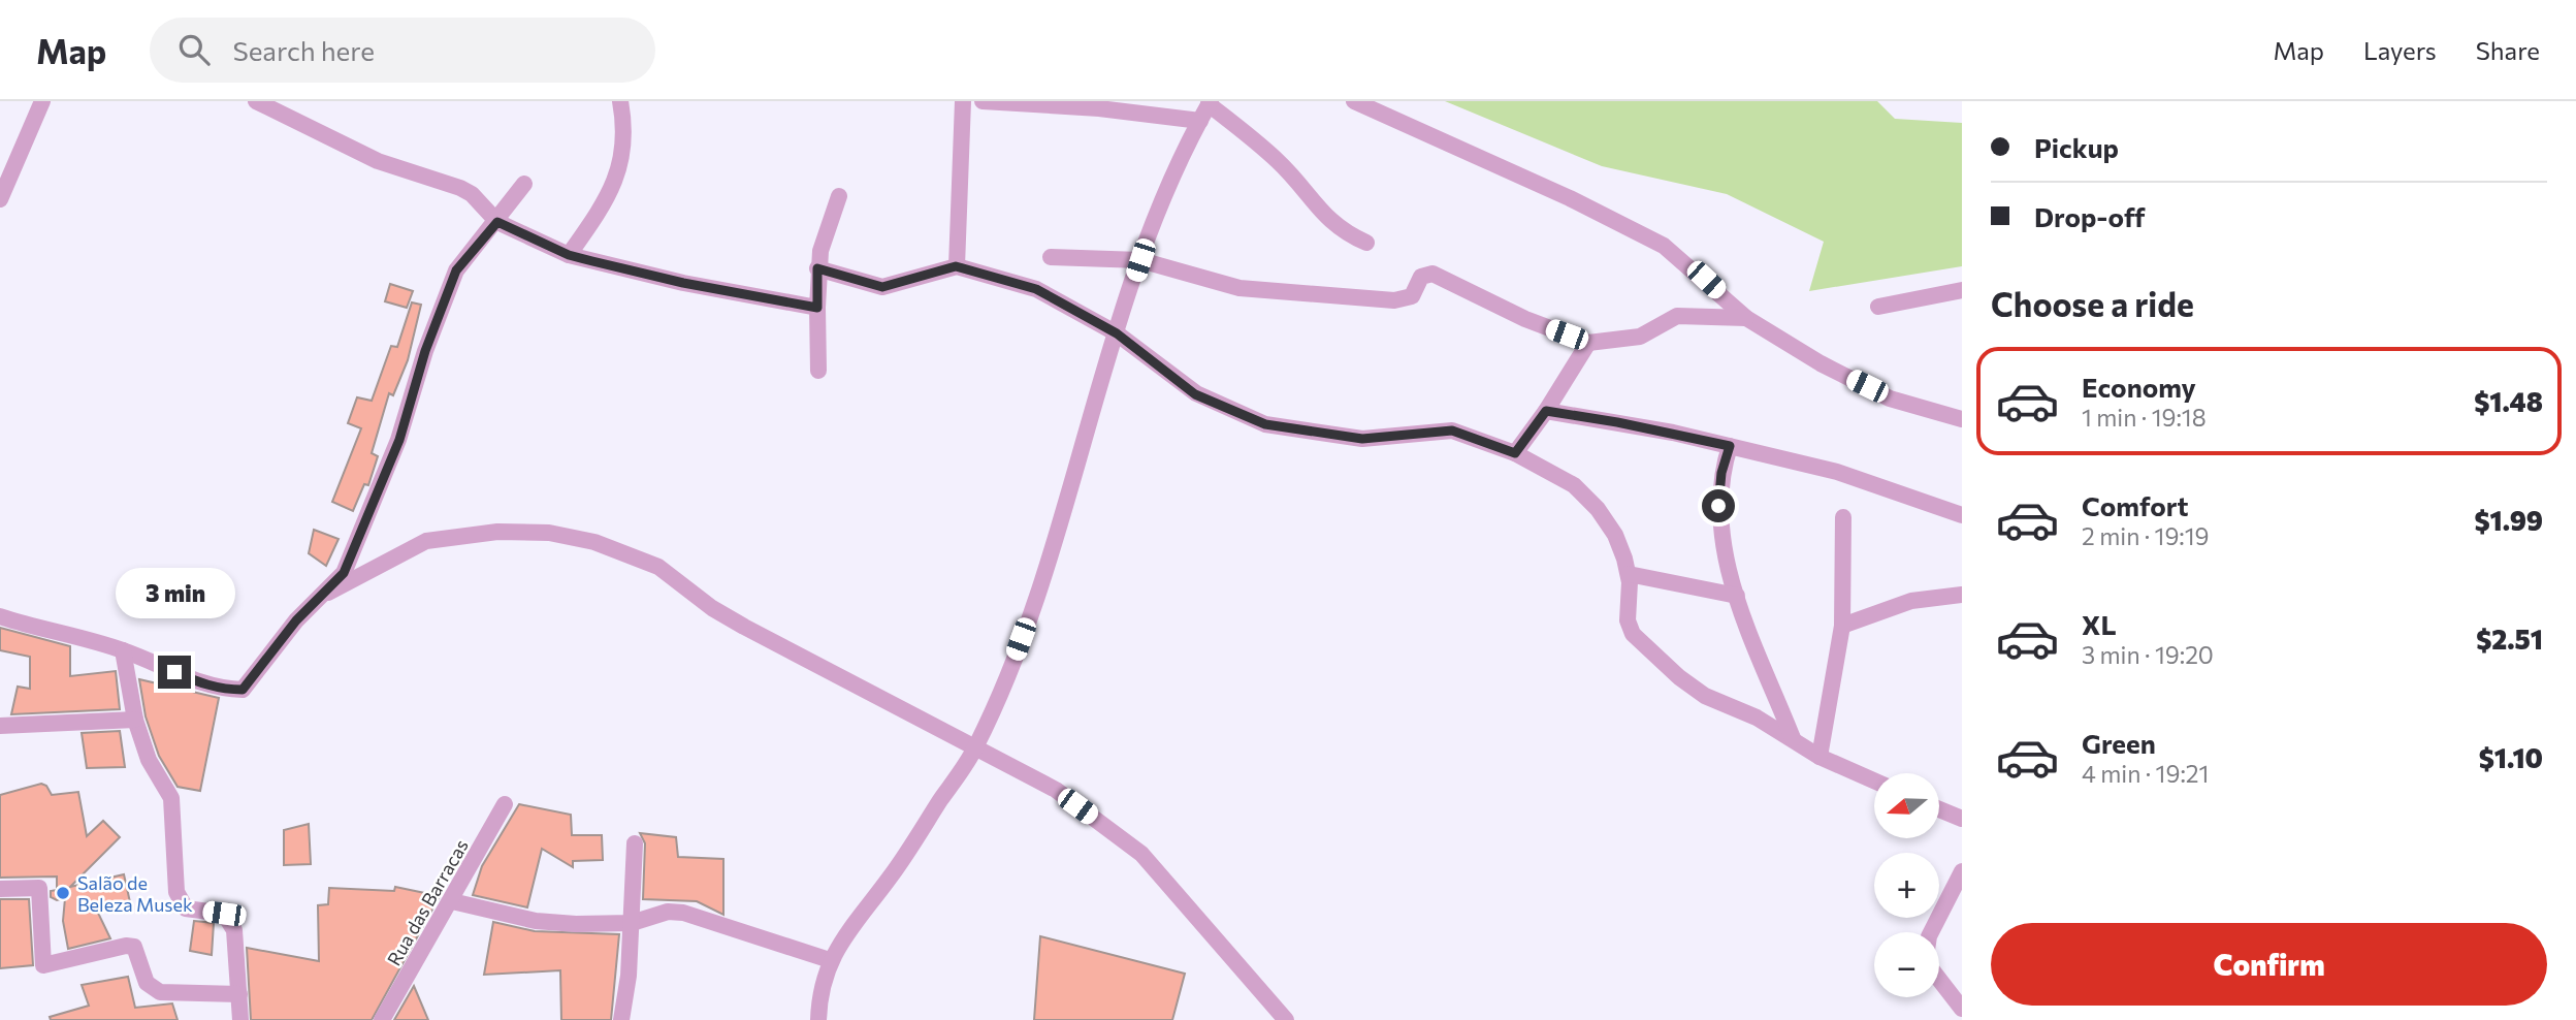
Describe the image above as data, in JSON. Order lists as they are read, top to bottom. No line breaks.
{"streets":{"street":["Rua das Barracas"]},"places":["Salão de Beleza Musek"],"north":"left","page":{"header":"Map","search":"Search here","nav":["Map","Layers","Share"],"banner":["Pickup","Drop-off"],"heading":"Choose a ride","list":[{"name":"Economy","note":"1 min · 19:18","value":"$1.48"},{"name":"Comfort","note":"2 min · 19:19","value":"$1.99"},{"name":"XL","note":"3 min · 19:20","value":"$2.51"},{"name":"Green","note":"4 min · 19:21","value":"$1.10"}],"bubble":"3 min","map_buttons":["+","−"],"buttons":"Confirm"}}
